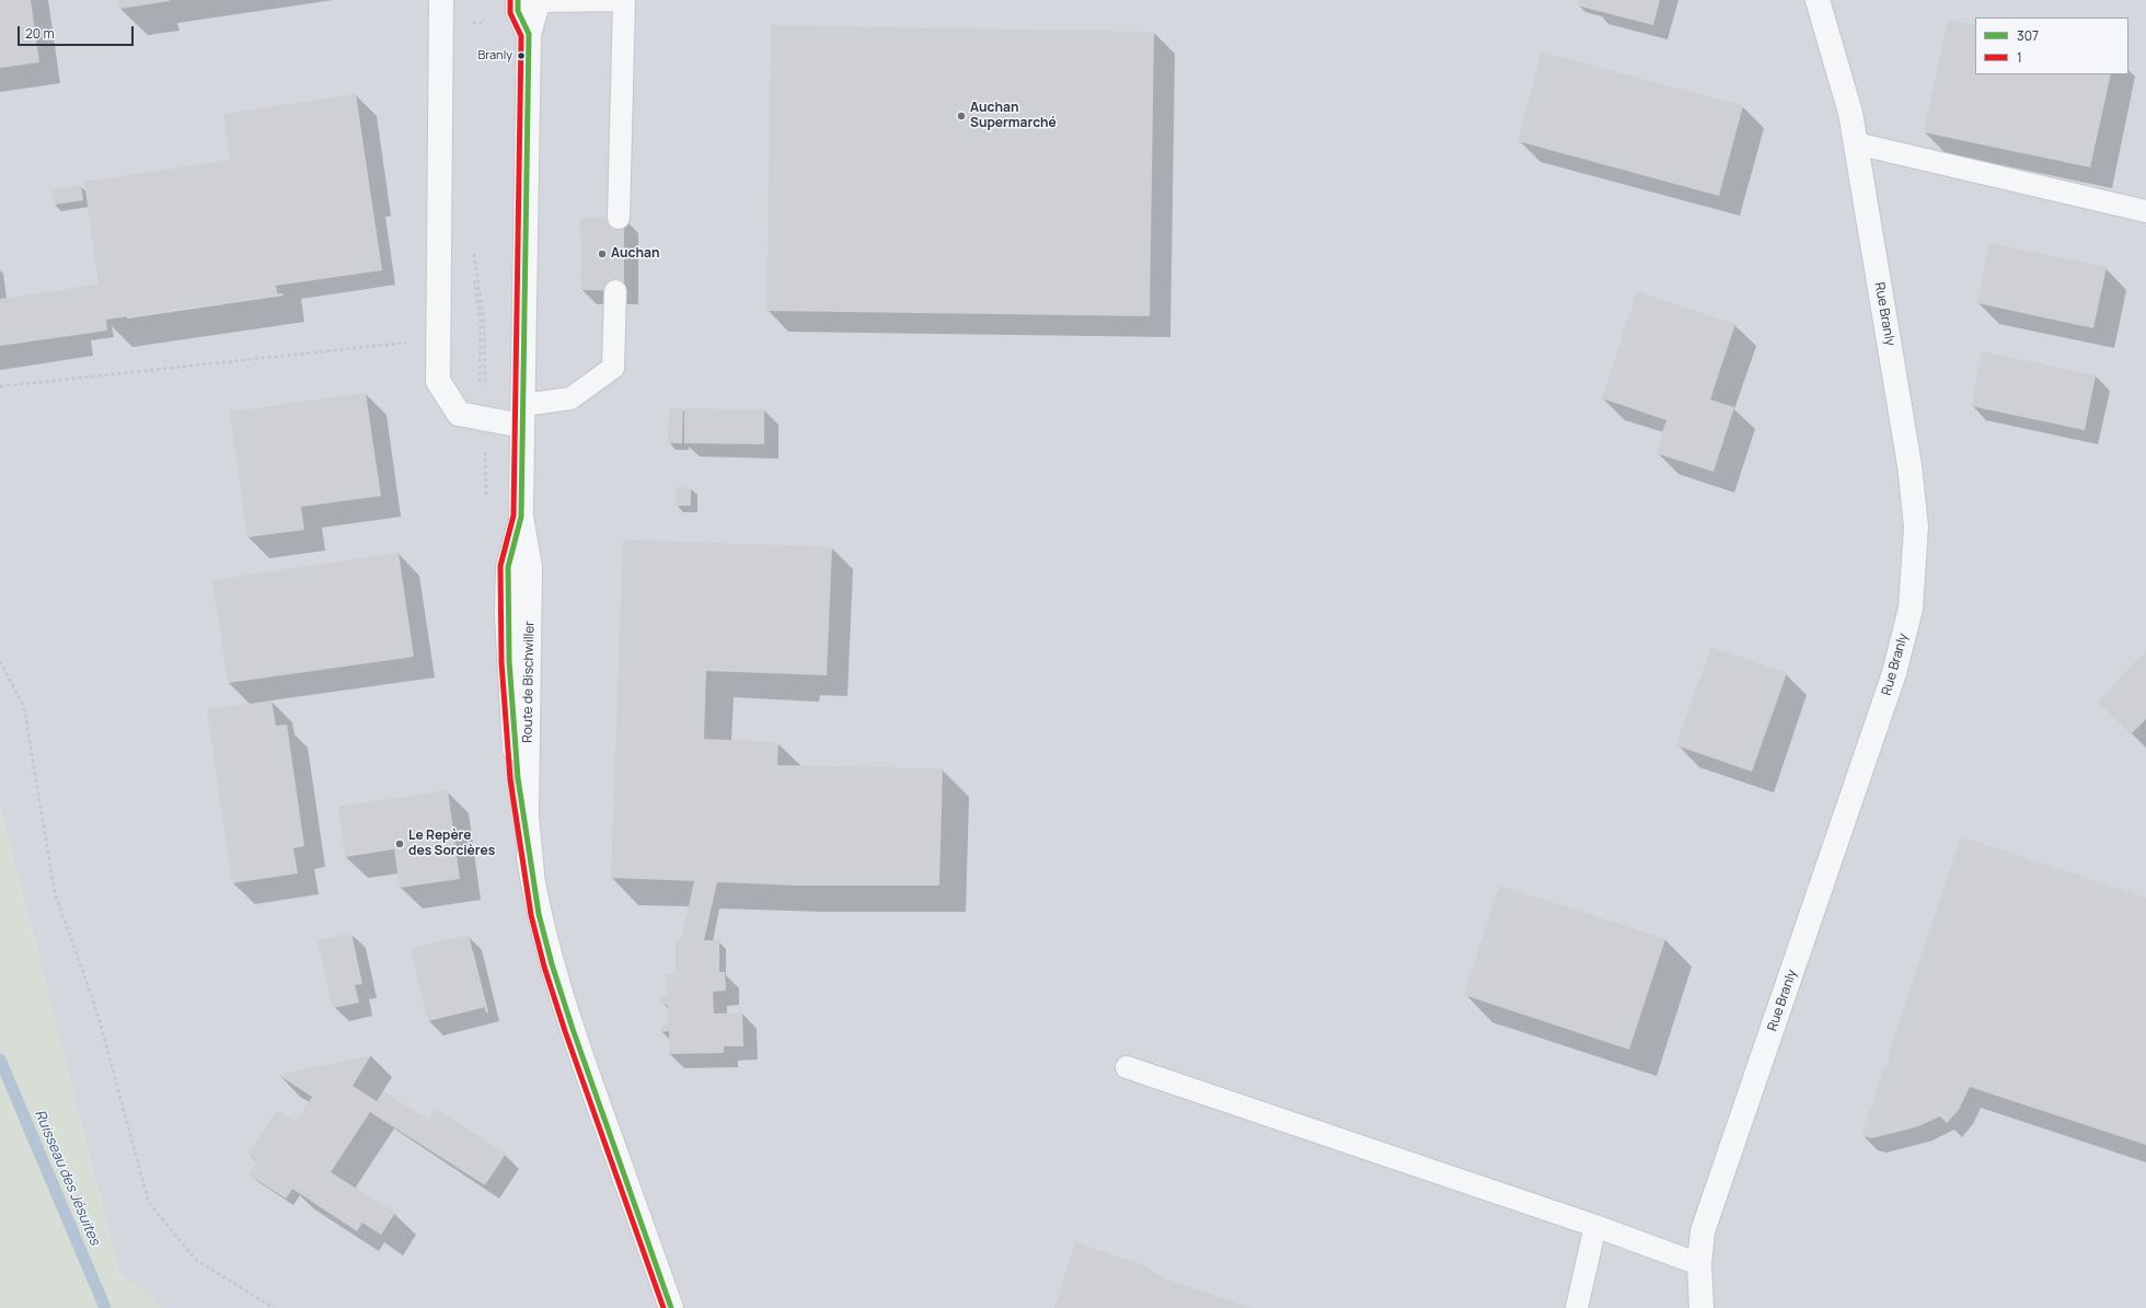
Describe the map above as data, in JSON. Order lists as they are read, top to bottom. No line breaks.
{"streets":{"street":["Rue Branly","Route de Bischwiller"]},"water":["Ruisseau des Jésuites"],"places":["Branly","Auchan Supermarché","Auchan","Le Repère des Sorcières"],"lines":["transit line 307","transit line 1"],"legend":["307","1"],"scale_bar":"20 m"}
